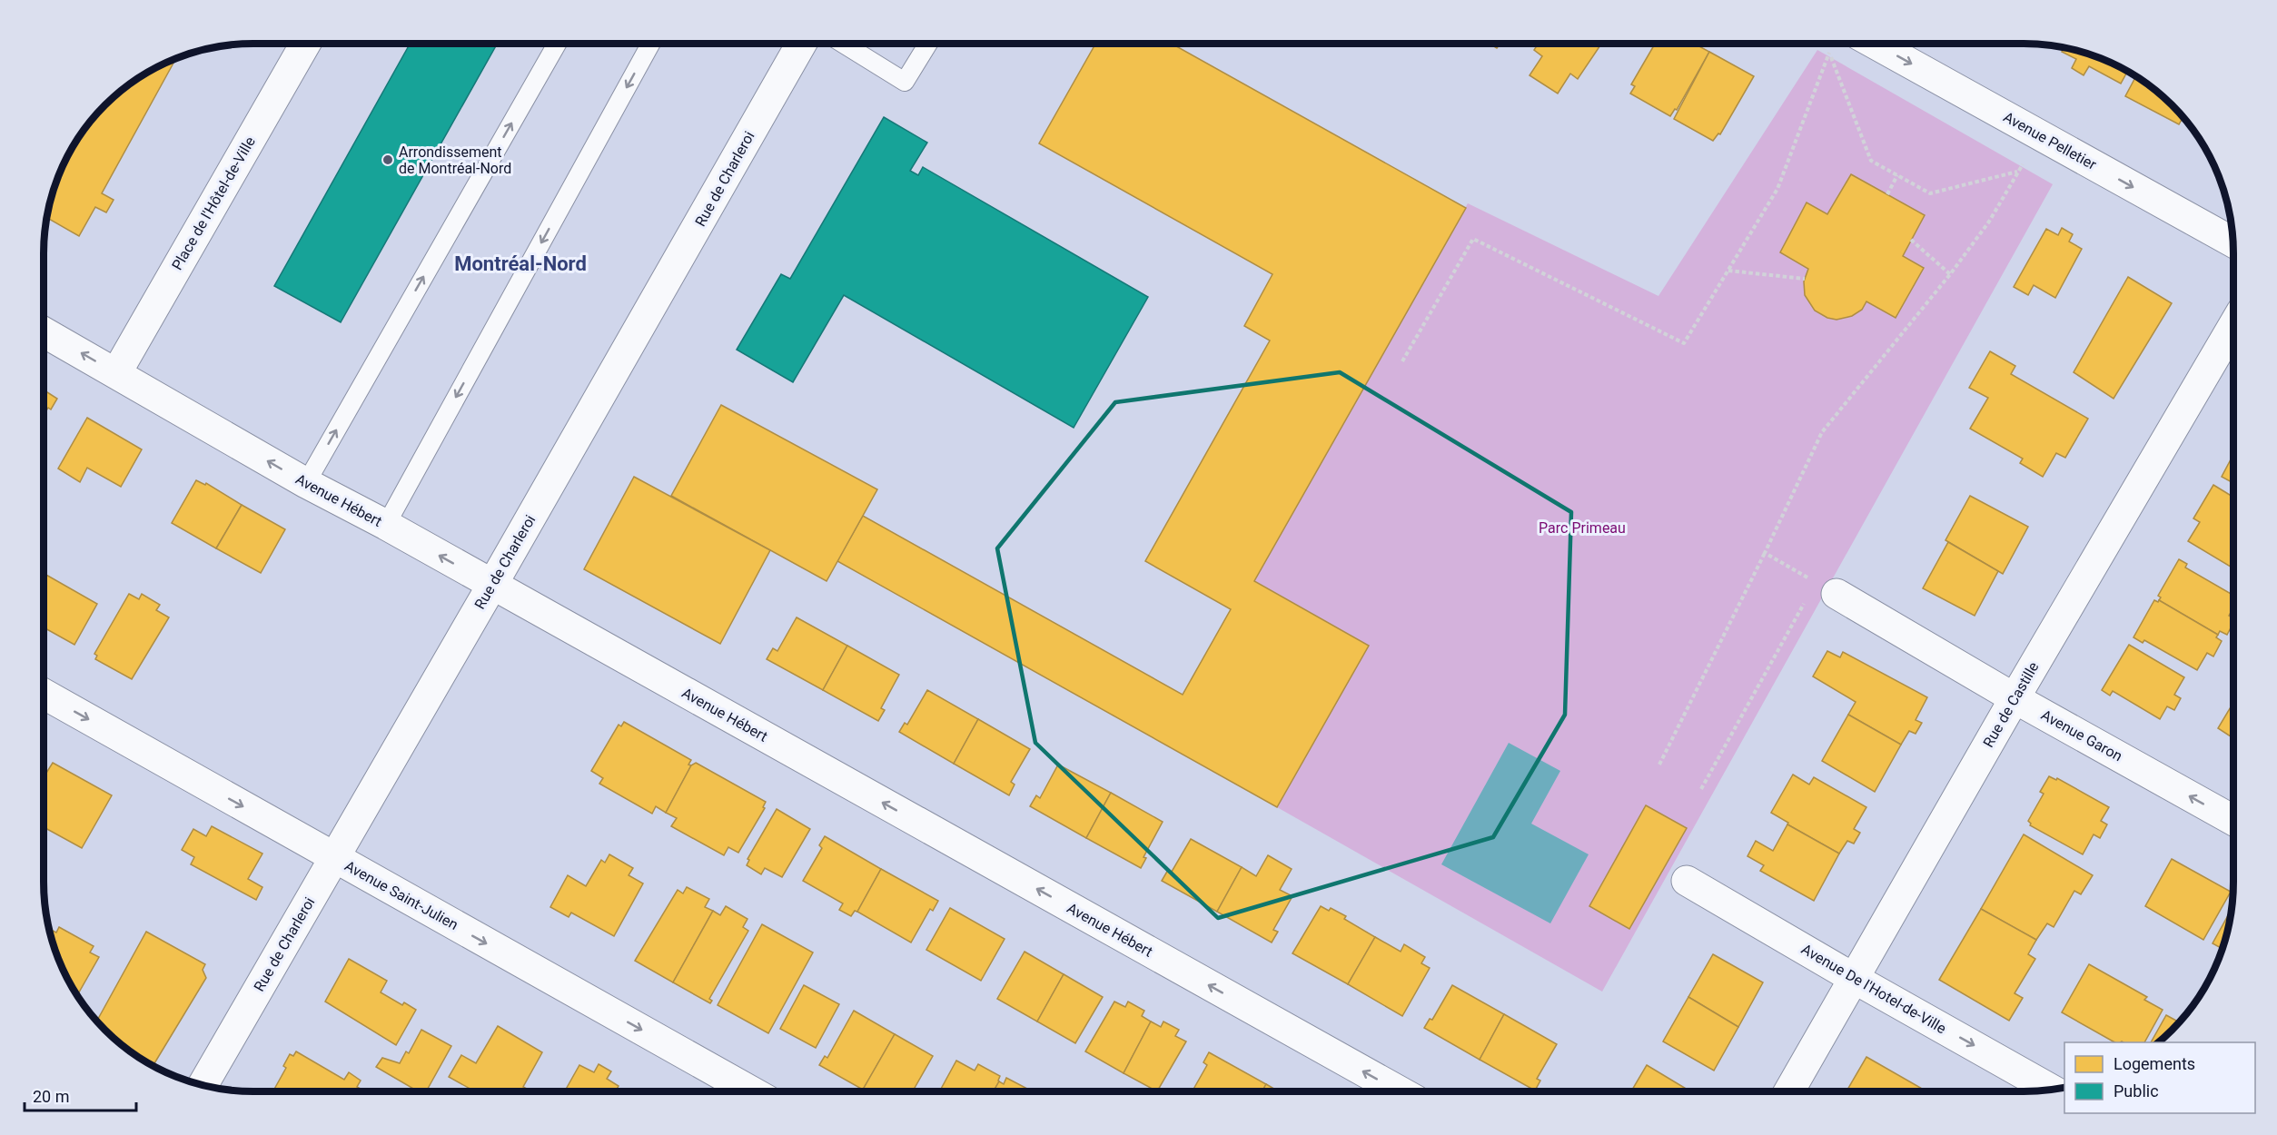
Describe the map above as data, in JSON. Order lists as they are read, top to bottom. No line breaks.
{"streets":{"street":["Avenue Pelletier","Rue de Charleroi","Place de l'Hôtel-de-Ville","Avenue Hébert","Rue de Castille","Avenue Garon","Avenue Saint-Julien","Avenue De l'Hotel-de-Ville"]},"crossings":[["Rue de Charleroi","Avenue Hébert"],["Rue de Charleroi","Avenue Saint-Julien"],["Place de l'Hôtel-de-Ville","Avenue Hébert"],["Rue de Castille","Avenue Garon"],["Rue de Castille","Avenue De l'Hotel-de-Ville"]],"one_way":["Avenue Pelletier","Avenue Hébert","Avenue Garon","Avenue Saint-Julien","Avenue De l'Hotel-de-Ville"],"districts":["Montréal-Nord"],"parks":["Parc Primeau"],"places":["Arrondissement de Montréal-Nord"],"legend":["Logements","Public"],"scale_bar":"20 m"}
